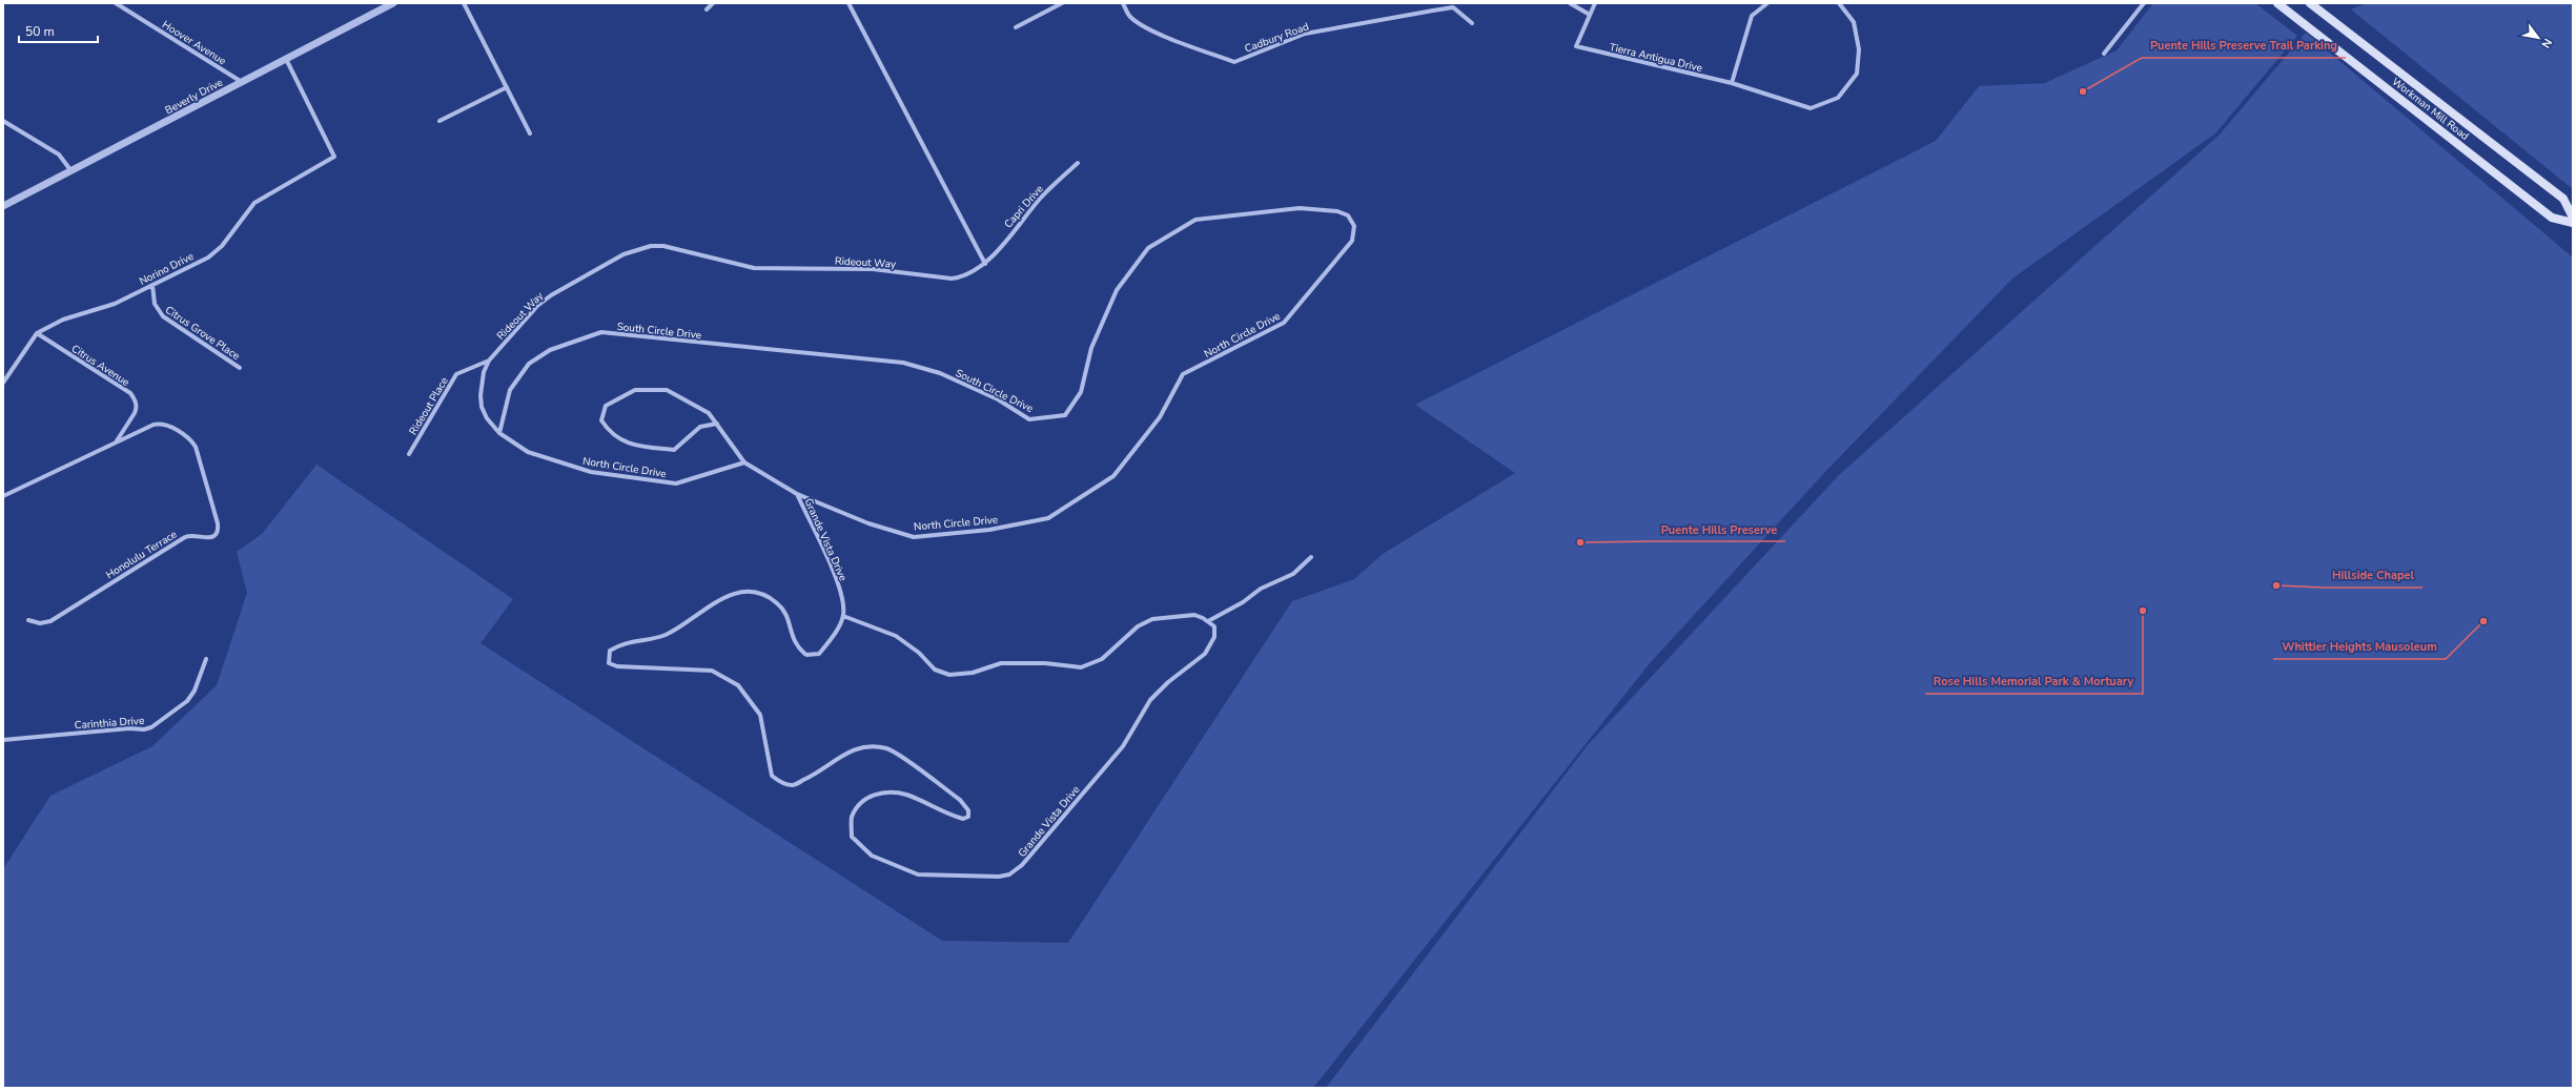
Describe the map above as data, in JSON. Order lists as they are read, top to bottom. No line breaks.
{"streets":{"main road":["Workman Mill Road"],"street":["Cadbury Road","Hoover Avenue","Tierra Antigua Drive","Beverly Drive","Capri Drive","Rideout Way","Norino Drive","South Circle Drive","Citrus Grove Place","North Circle Drive","Citrus Avenue","Rideout Place","Grande Vista Drive","Honolulu Terrace","Carinthia Drive"]},"crossings":[["Hoover Avenue","Beverly Drive"],["Beverly Drive","Norino Drive"],["Capri Drive","Rideout Way"],["Rideout Way","North Circle Drive"],["Rideout Way","Rideout Place"],["Norino Drive","Citrus Grove Place"],["Norino Drive","Citrus Avenue"],["South Circle Drive","North Circle Drive"],["North Circle Drive","Rideout Place"],["North Circle Drive","Grande Vista Drive"],["Citrus Avenue","Honolulu Terrace"]],"places":["Puente Hills Preserve Trail Parking","Puente Hills Preserve","Hillside Chapel","Rose Hills Memorial Park & Mortuary","Whittier Heights Mausoleum"],"scale_bar":"50 m","north":"bottom right"}
